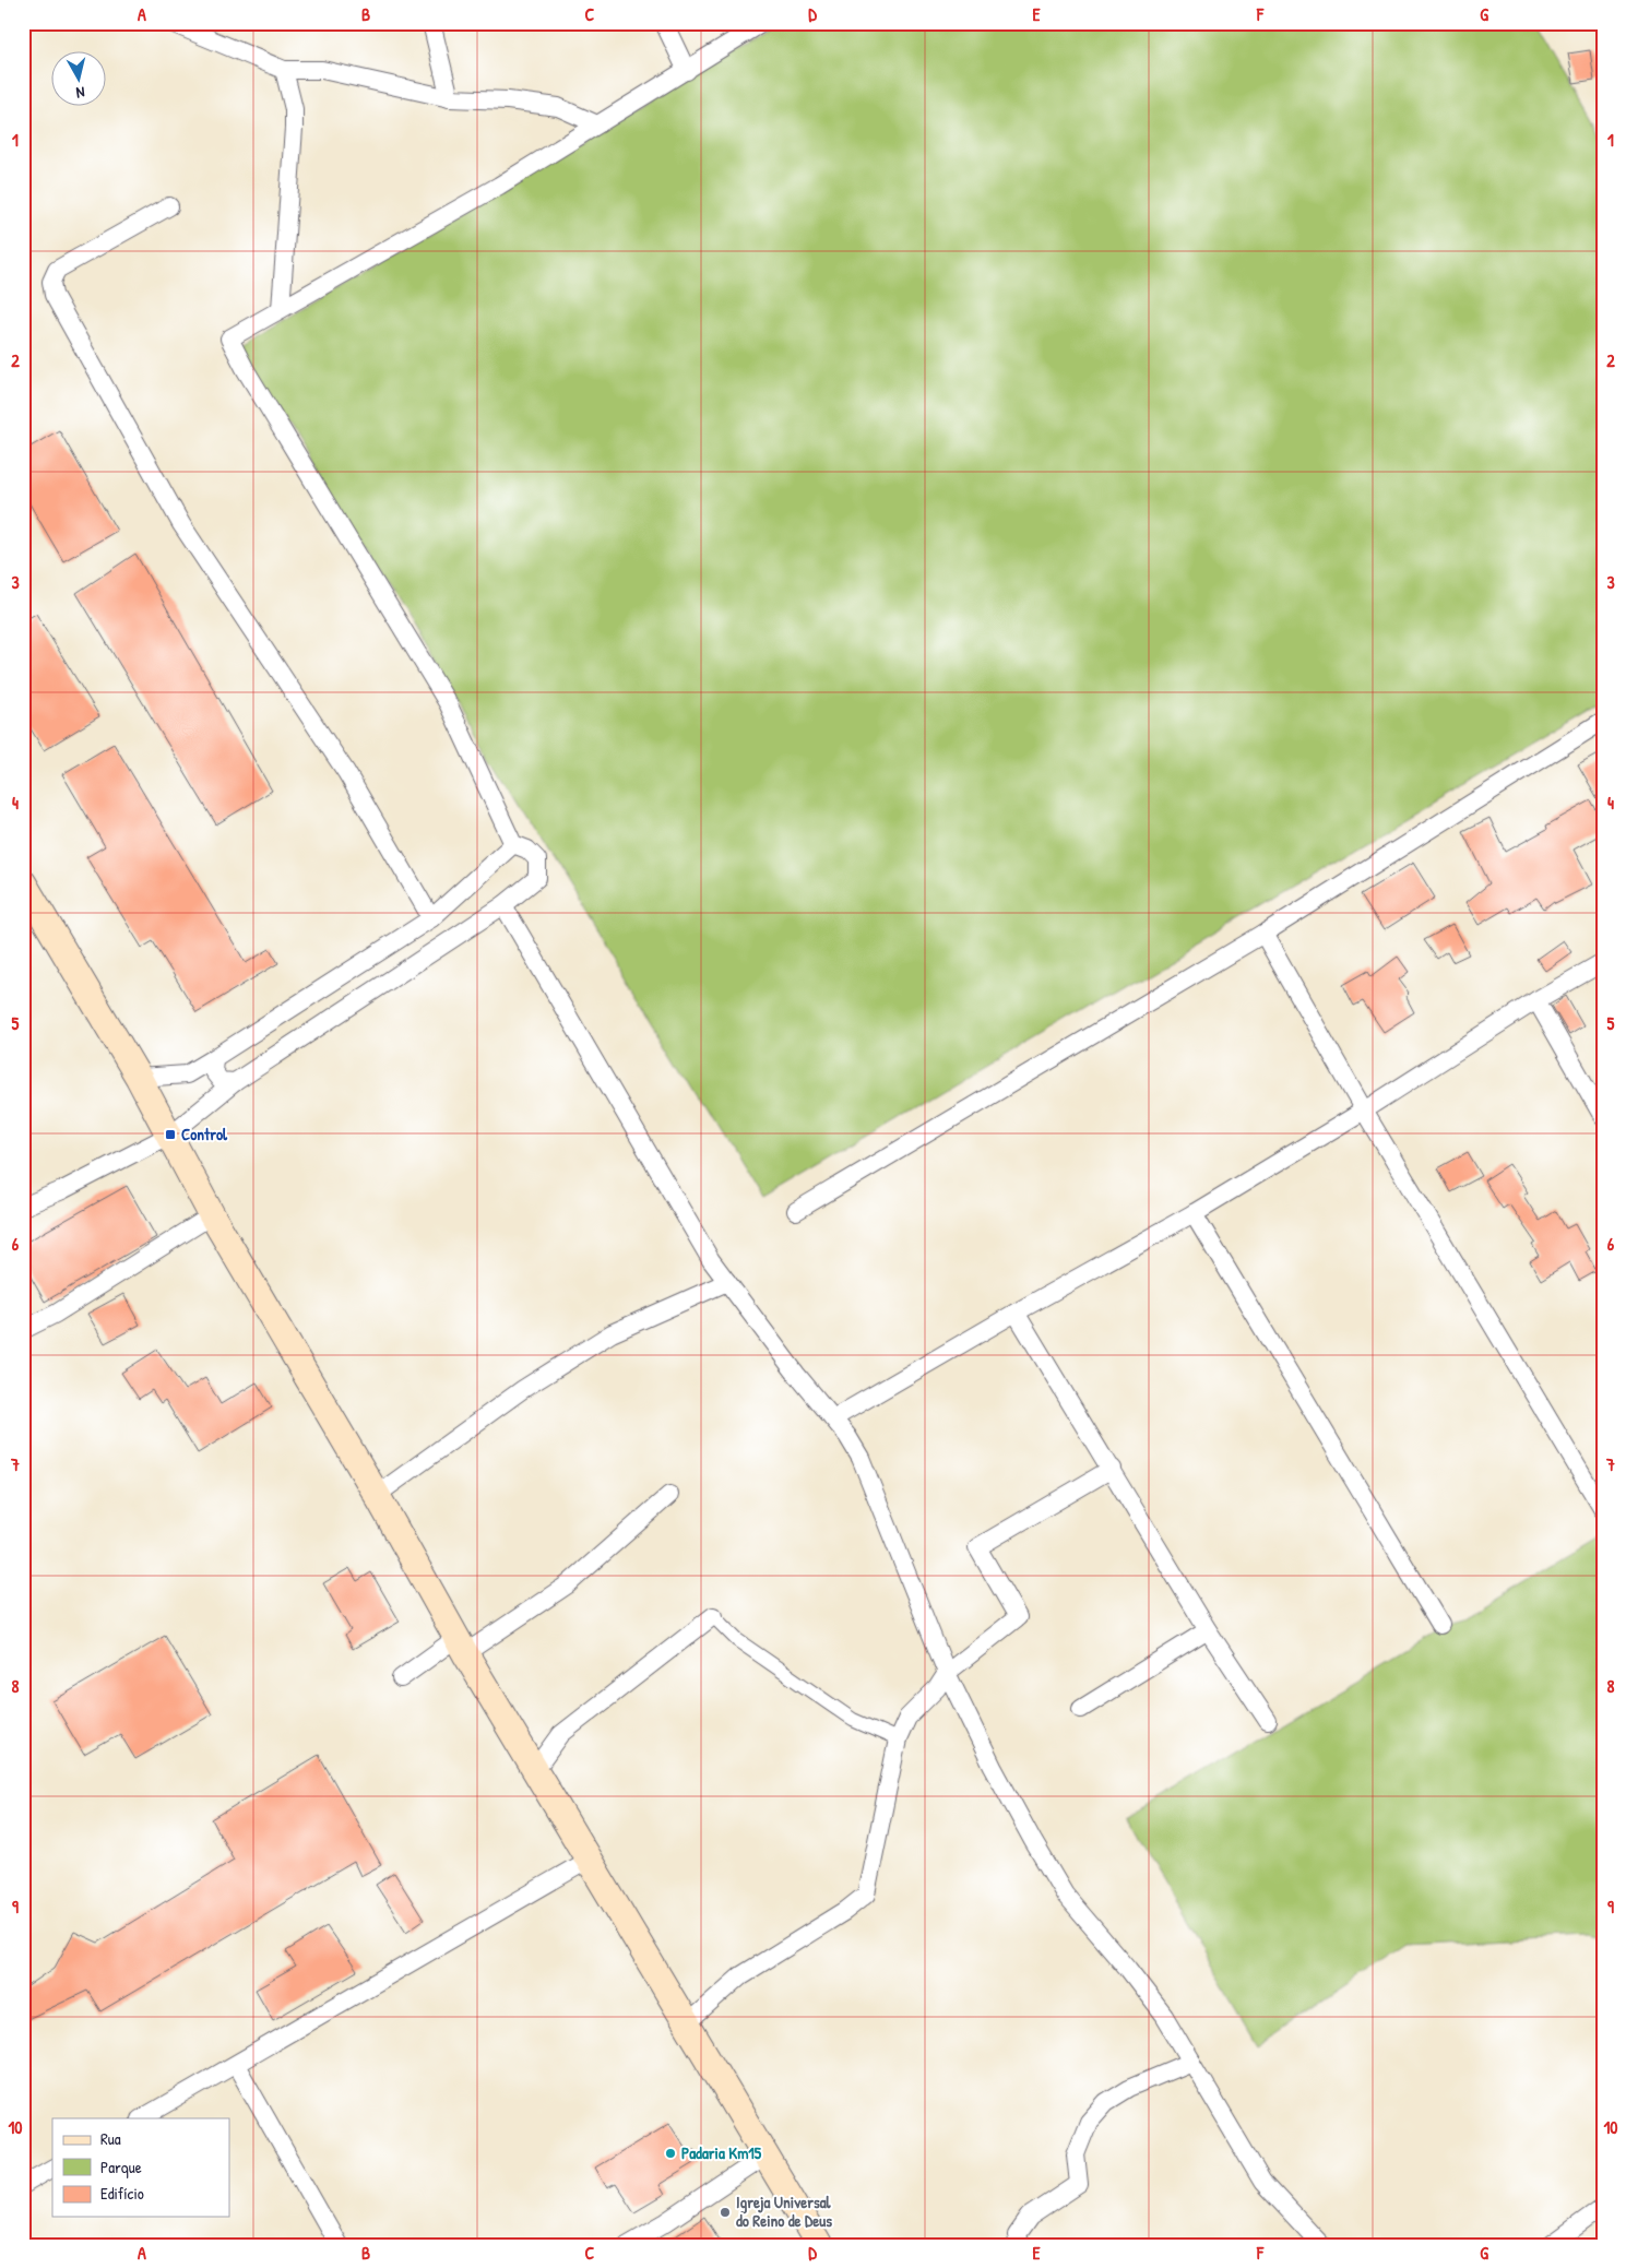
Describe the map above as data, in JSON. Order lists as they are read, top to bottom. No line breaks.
{"places":{"transit":["Control"],"other":["Padaria Km15","Igreja Universal do Reino de Deus"]},"legend":["Rua","Parque","Edifício"],"north":"bottom","grid":{"columns":["A","B","C","D","E","F","G"],"rows":["1","2","3","4","5","6","7","8","9","10"]}}
